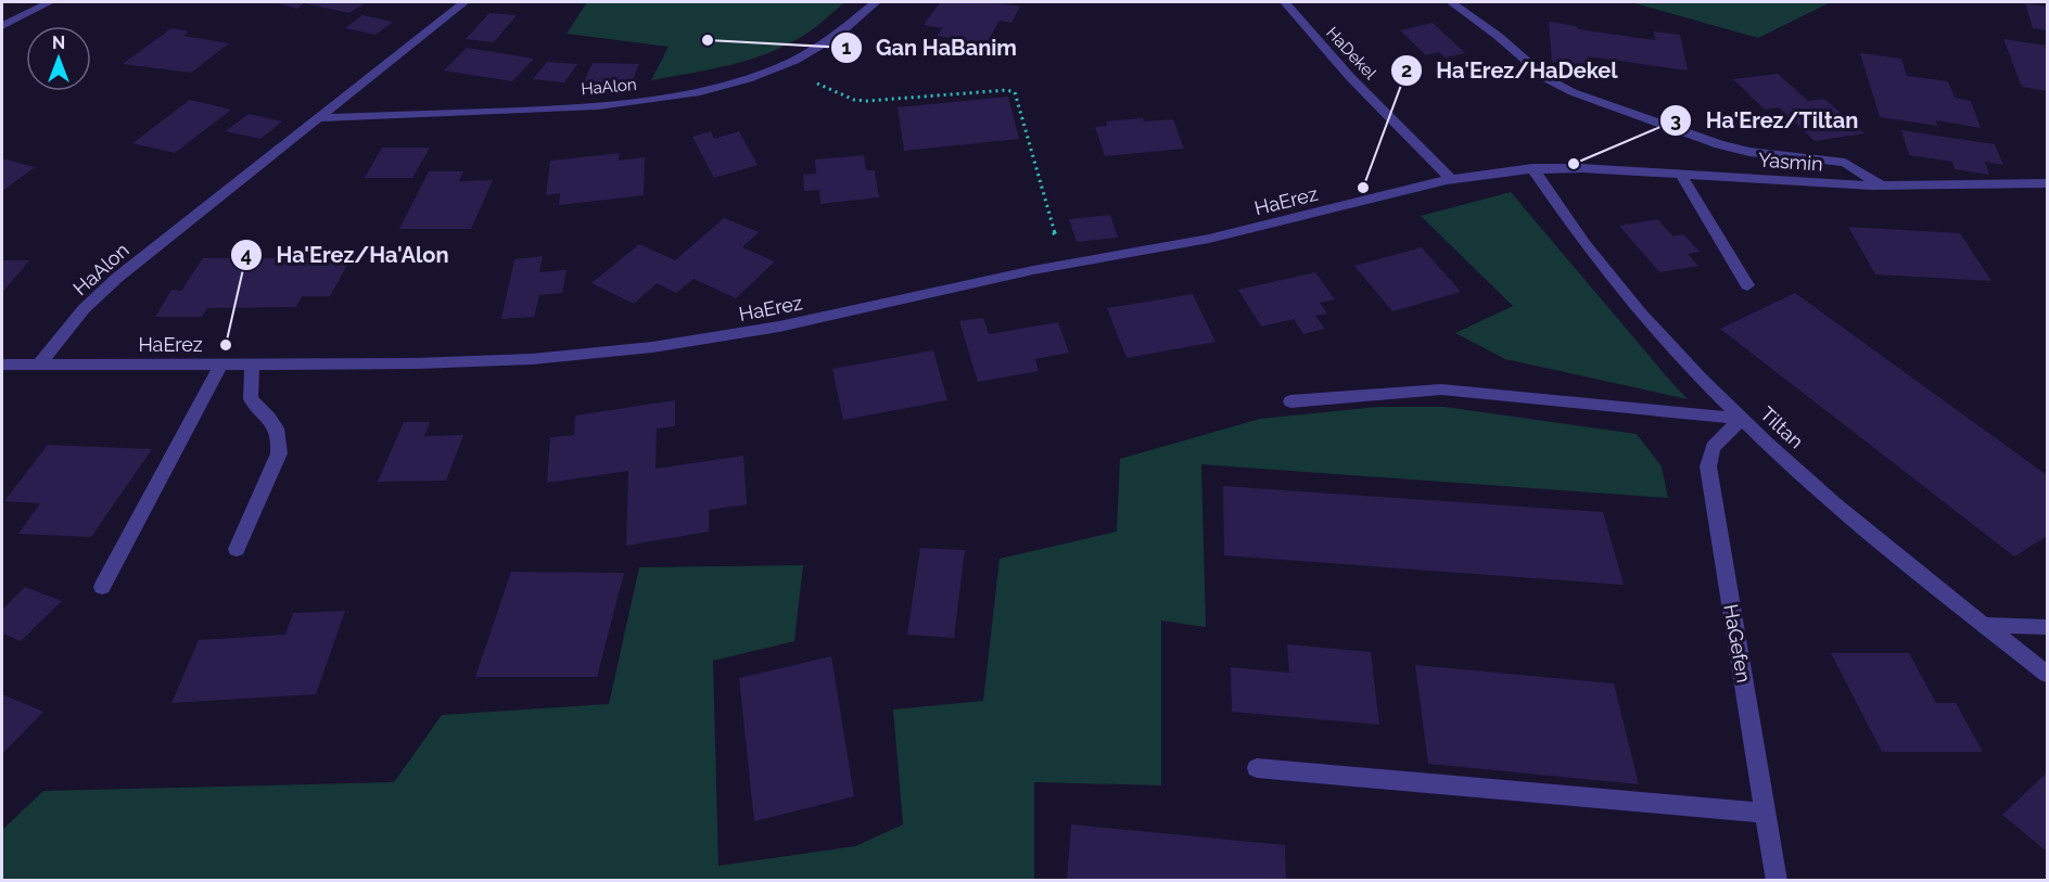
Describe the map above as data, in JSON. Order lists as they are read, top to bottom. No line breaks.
{"streets":{"street":["HaDekel","HaAlon","Yasmin","HaErez","Tiltan","HaGefen"]},"crossings":[["HaDekel","HaErez"],["HaAlon","HaErez"],["Yasmin","HaErez"],["Yasmin","Tiltan"],["HaErez","Tiltan"],["Tiltan","HaGefen"]],"places":["Gan HaBanim","Ha'Erez/Tiltan","Ha'Erez/HaDekel","Ha'Erez/Ha'Alon"],"north":"top"}
